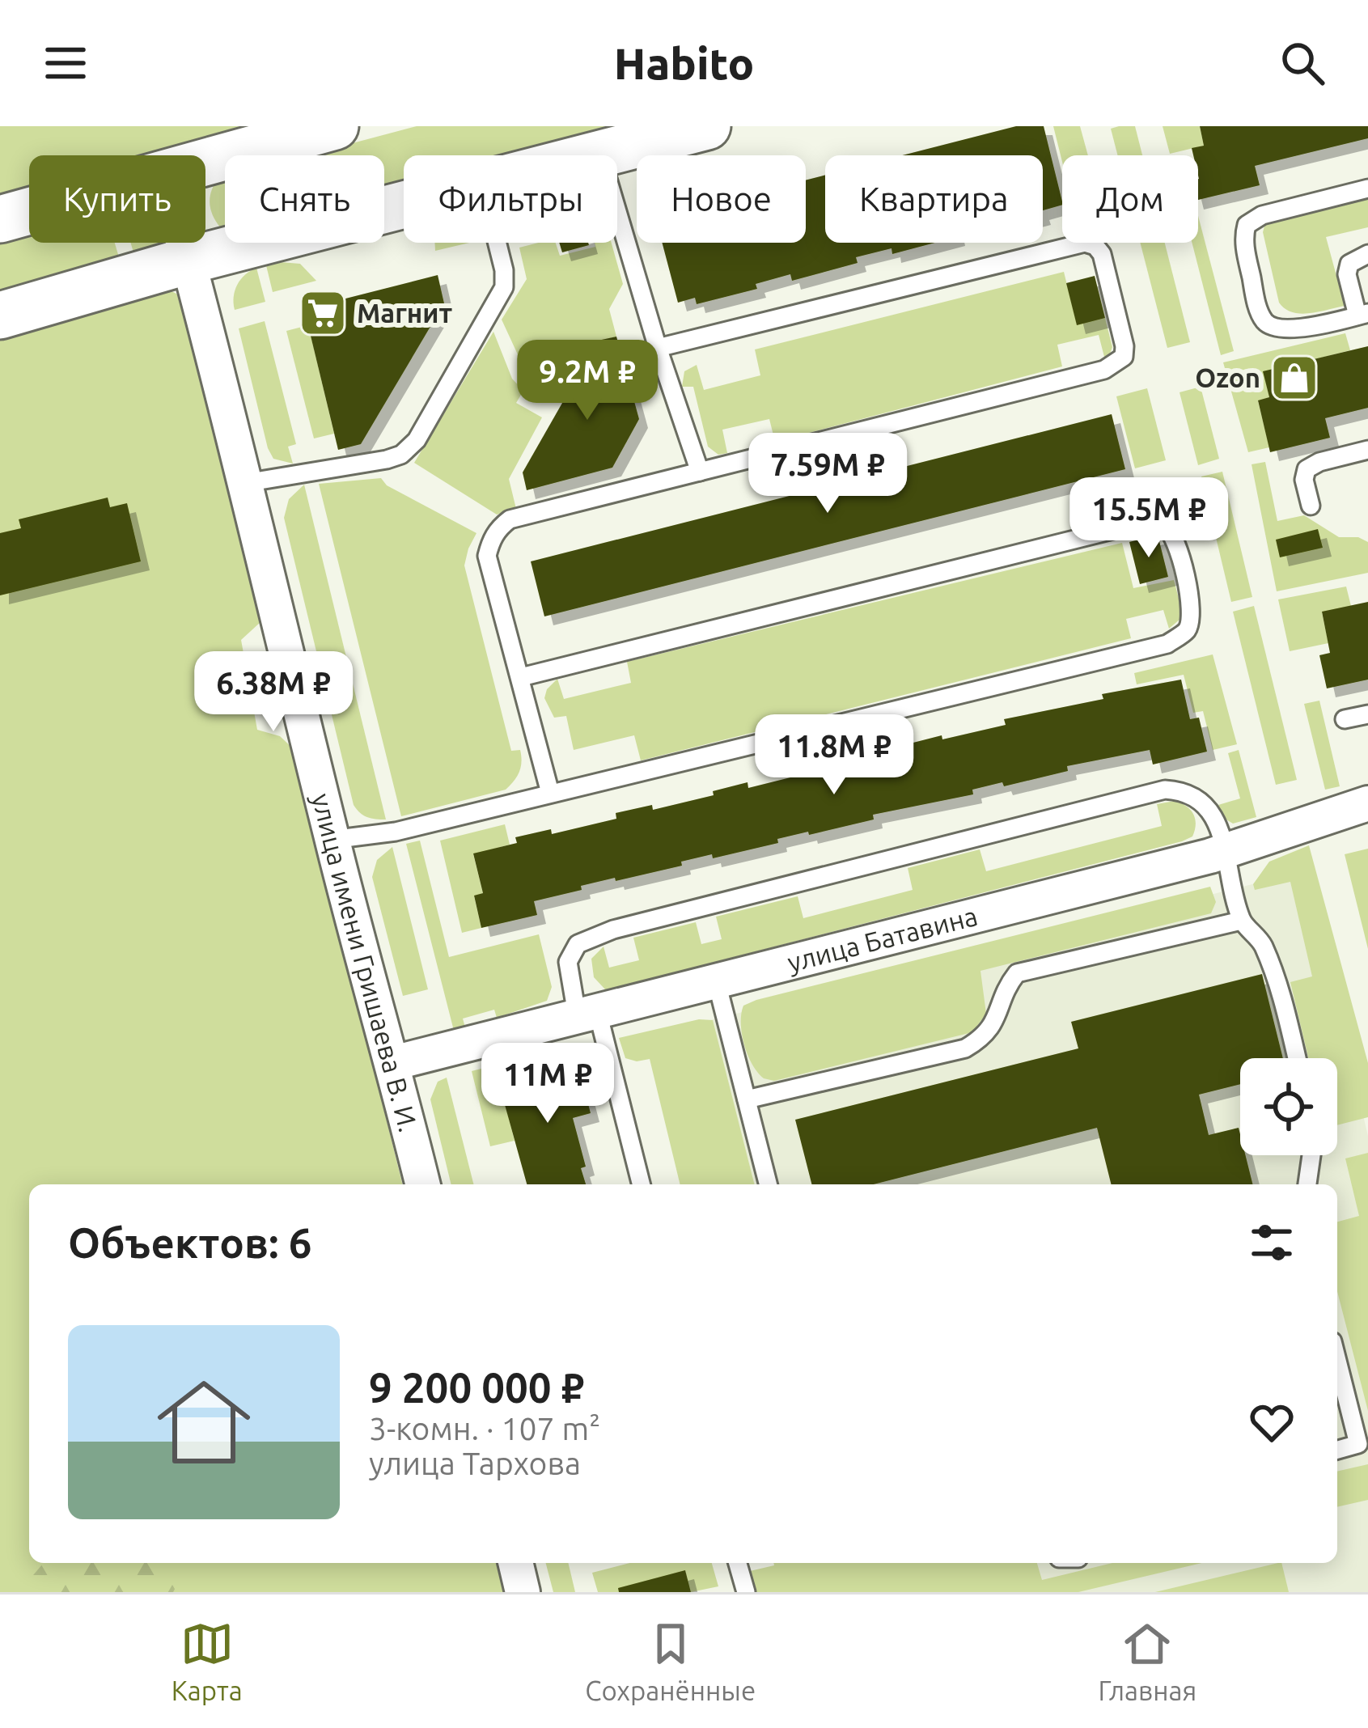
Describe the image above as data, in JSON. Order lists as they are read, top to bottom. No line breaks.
{"streets":{"street":["улица Батавина","улица имени Гришаева В. И."]},"crossings":[["улица Батавина","улица имени Гришаева В. И."]],"places":{"supermarket":["Магнит"],"shop":["Ozon"]},"page":{"header":"Habito","chip":["Купить","Снять","Фильтры","Новое","Квартира","Дом"],"price":["9.2M ₽","7.59M ₽","15.5M ₽","6.38M ₽","11.8M ₽","11M ₽"],"heading":"Объектов: 6","list":[{"name":"9 200 000 ₽","note":"3-комн. · 107 m² · улица Тархова"}],"tabs":["Карта","Сохранённые","Главная"]}}
